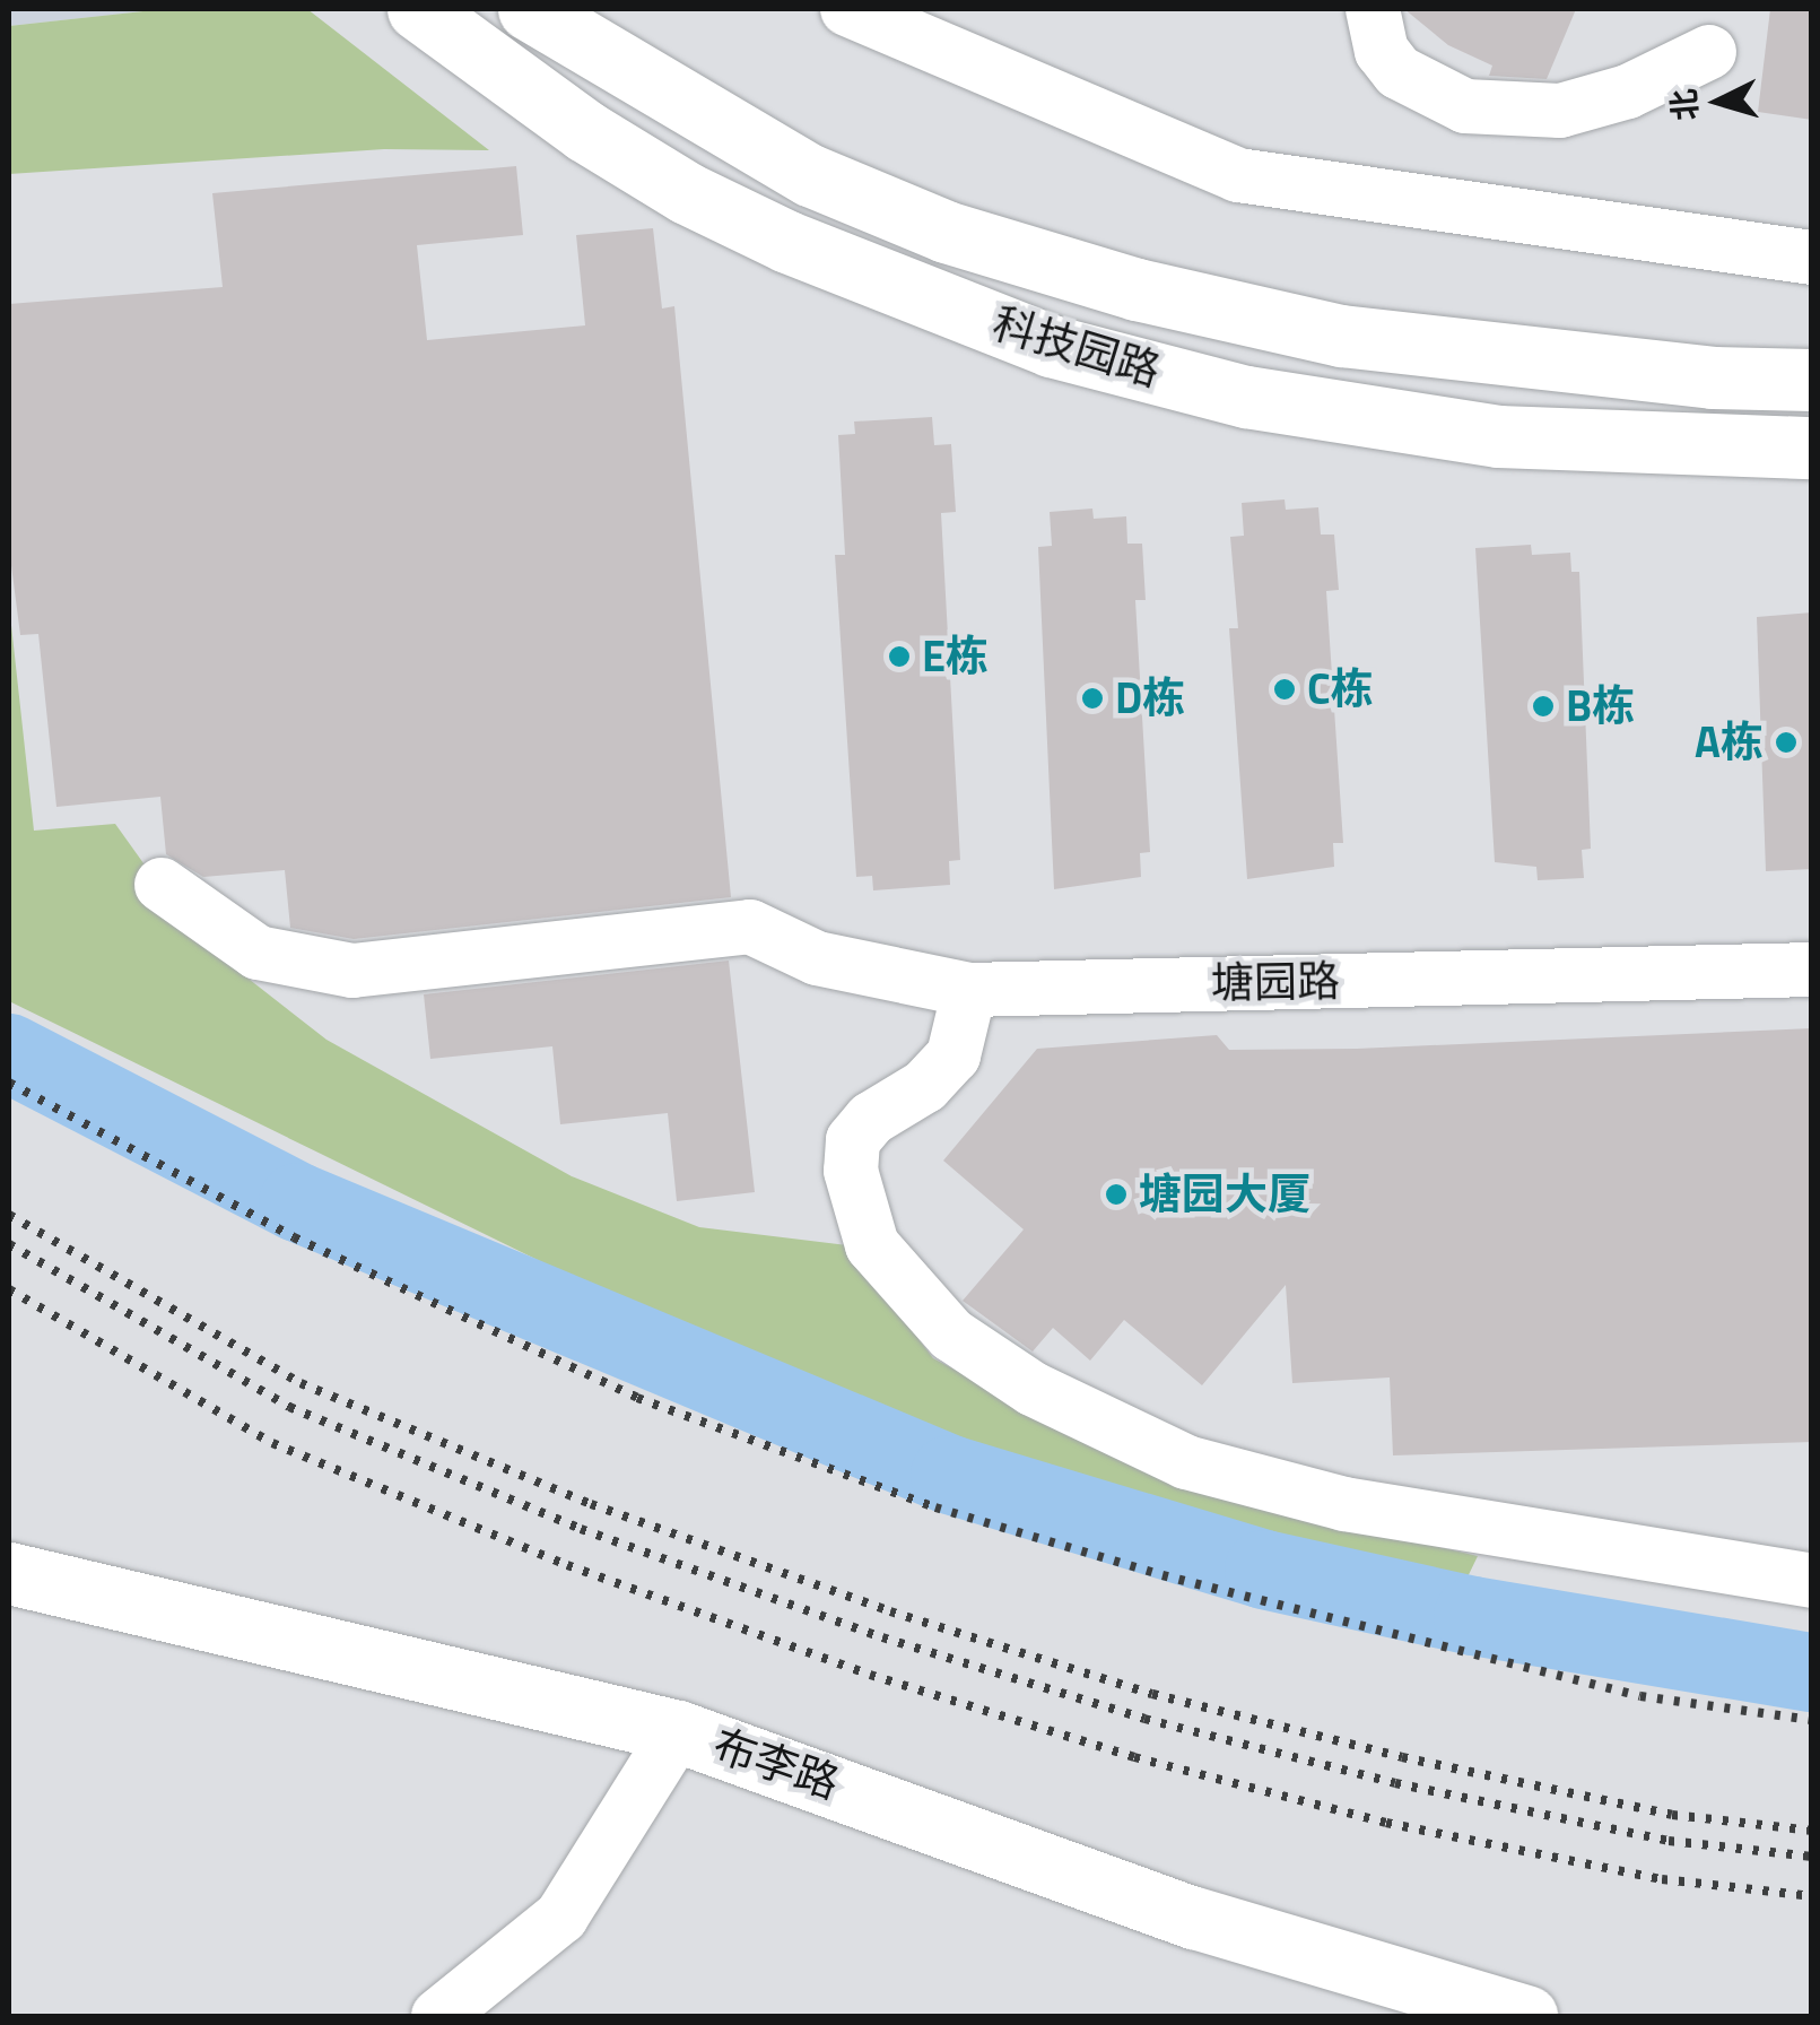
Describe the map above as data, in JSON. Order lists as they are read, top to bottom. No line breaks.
{"streets":{"main road":["科技园路","布李路"],"street":["塘园路"]},"places":["E栋","C栋","D栋","B栋","A栋","塘园大厦"],"north":"left"}
